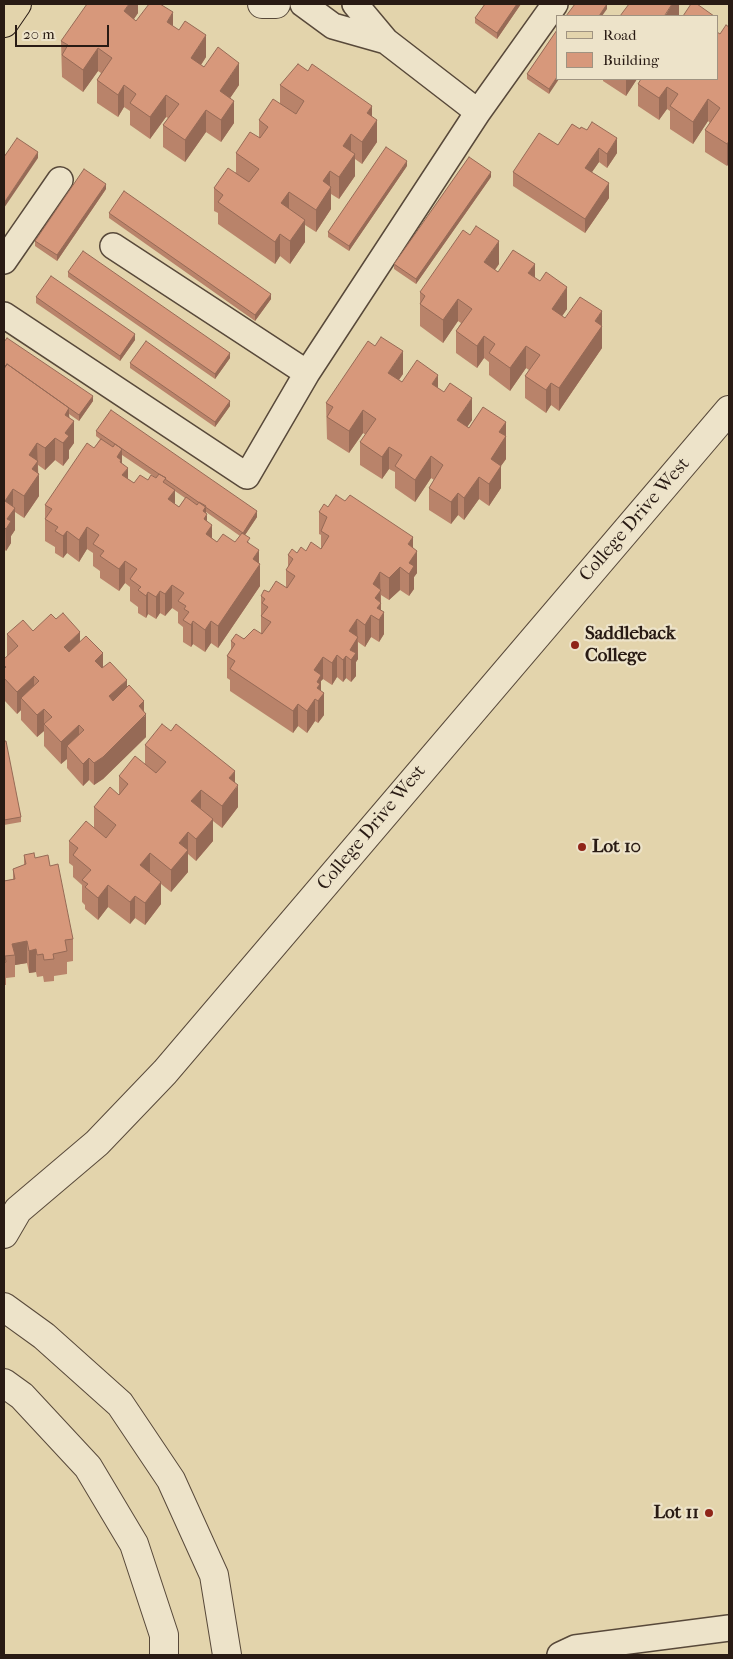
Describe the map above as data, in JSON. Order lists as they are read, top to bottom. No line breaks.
{"streets":{"street":["College Drive West"]},"places":["Saddleback College","Lot 10","Lot 11"],"legend":["Road","Building"],"scale_bar":"20 m"}
